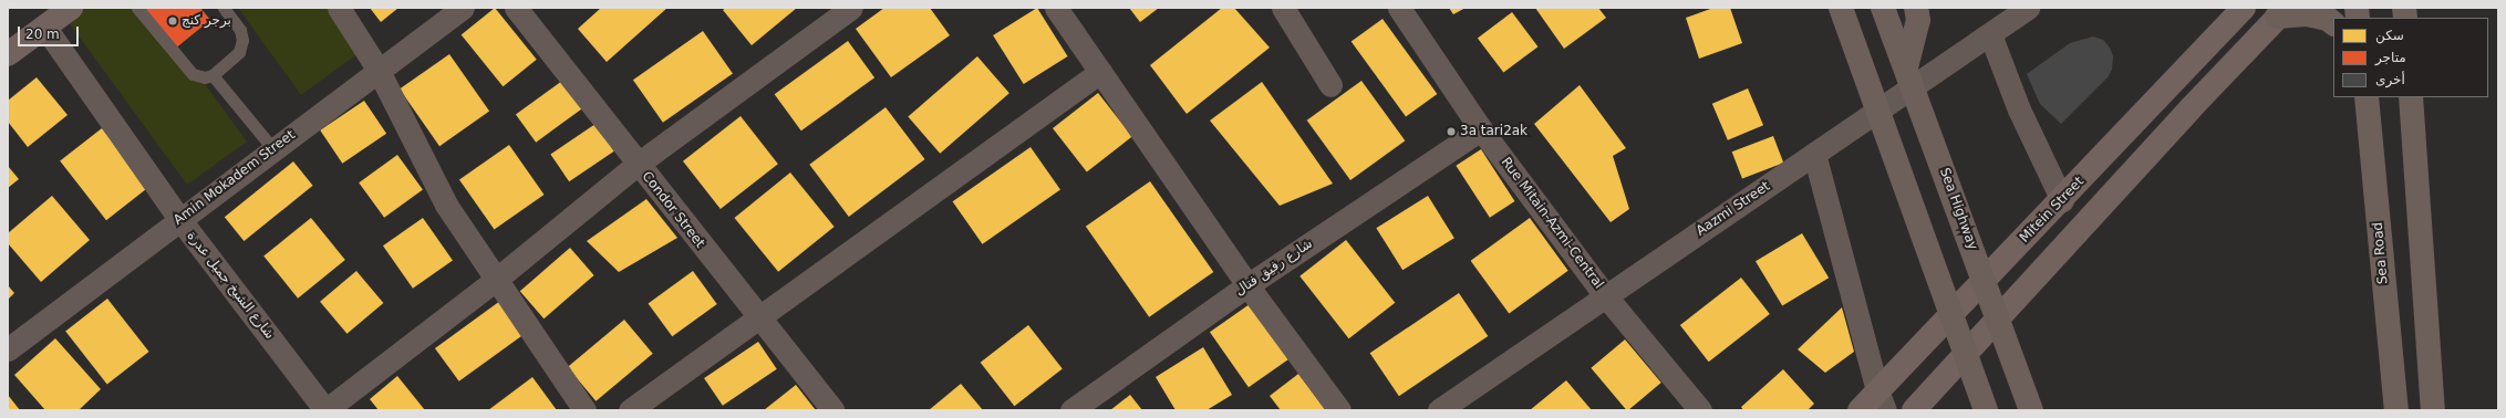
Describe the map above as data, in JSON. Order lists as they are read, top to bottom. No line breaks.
{"streets":{"highway":["Sea Highway","Sea Road"],"street":["Amin Mokadem Street","Aazmi Street","Condor Street","Mitein Street","Rue Mitain-Azmi-Central","شارع رفيق فتال","شارع الشيخ جميل عدرة"]},"crossings":[["Amin Mokadem Street","شارع الشيخ جميل عدرة"],["Aazmi Street","Rue Mitain-Azmi-Central"],["Rue Mitain-Azmi-Central","شارع رفيق فتال"]],"places":["برجر كنج","3a tari2ak"],"legend":["سكن","متاجر","أخرى"],"scale_bar":"20 m"}
